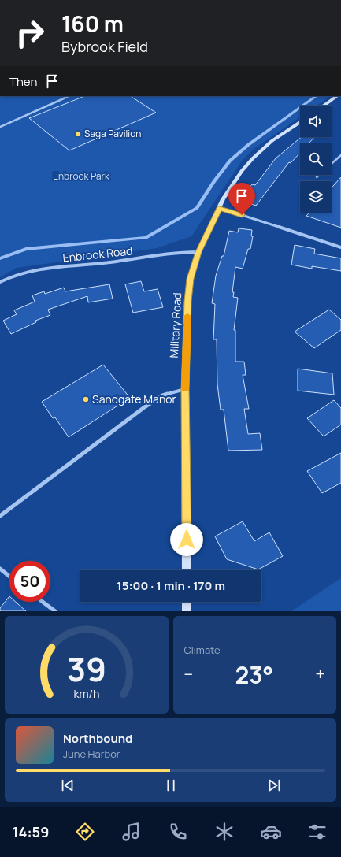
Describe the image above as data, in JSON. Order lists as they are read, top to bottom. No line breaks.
{"streets":{"main road":["Military Road"],"street":["Enbrook Road"]},"crossings":[["Enbrook Road","Military Road"]],"parks":["Enbrook Park"],"places":["Saga Pavilion","Sandgate Manor"],"page":{"turn":["160 m","Bybrook Field"],"then":"Then","limit":"50","trip":"15:00 · 1 min · 170 m","tile":"Climate","heat":["−","23°","+"],"song":["Northbound","June Harbor"],"tabs":"14:59","gauge":["39","km/h"]}}
